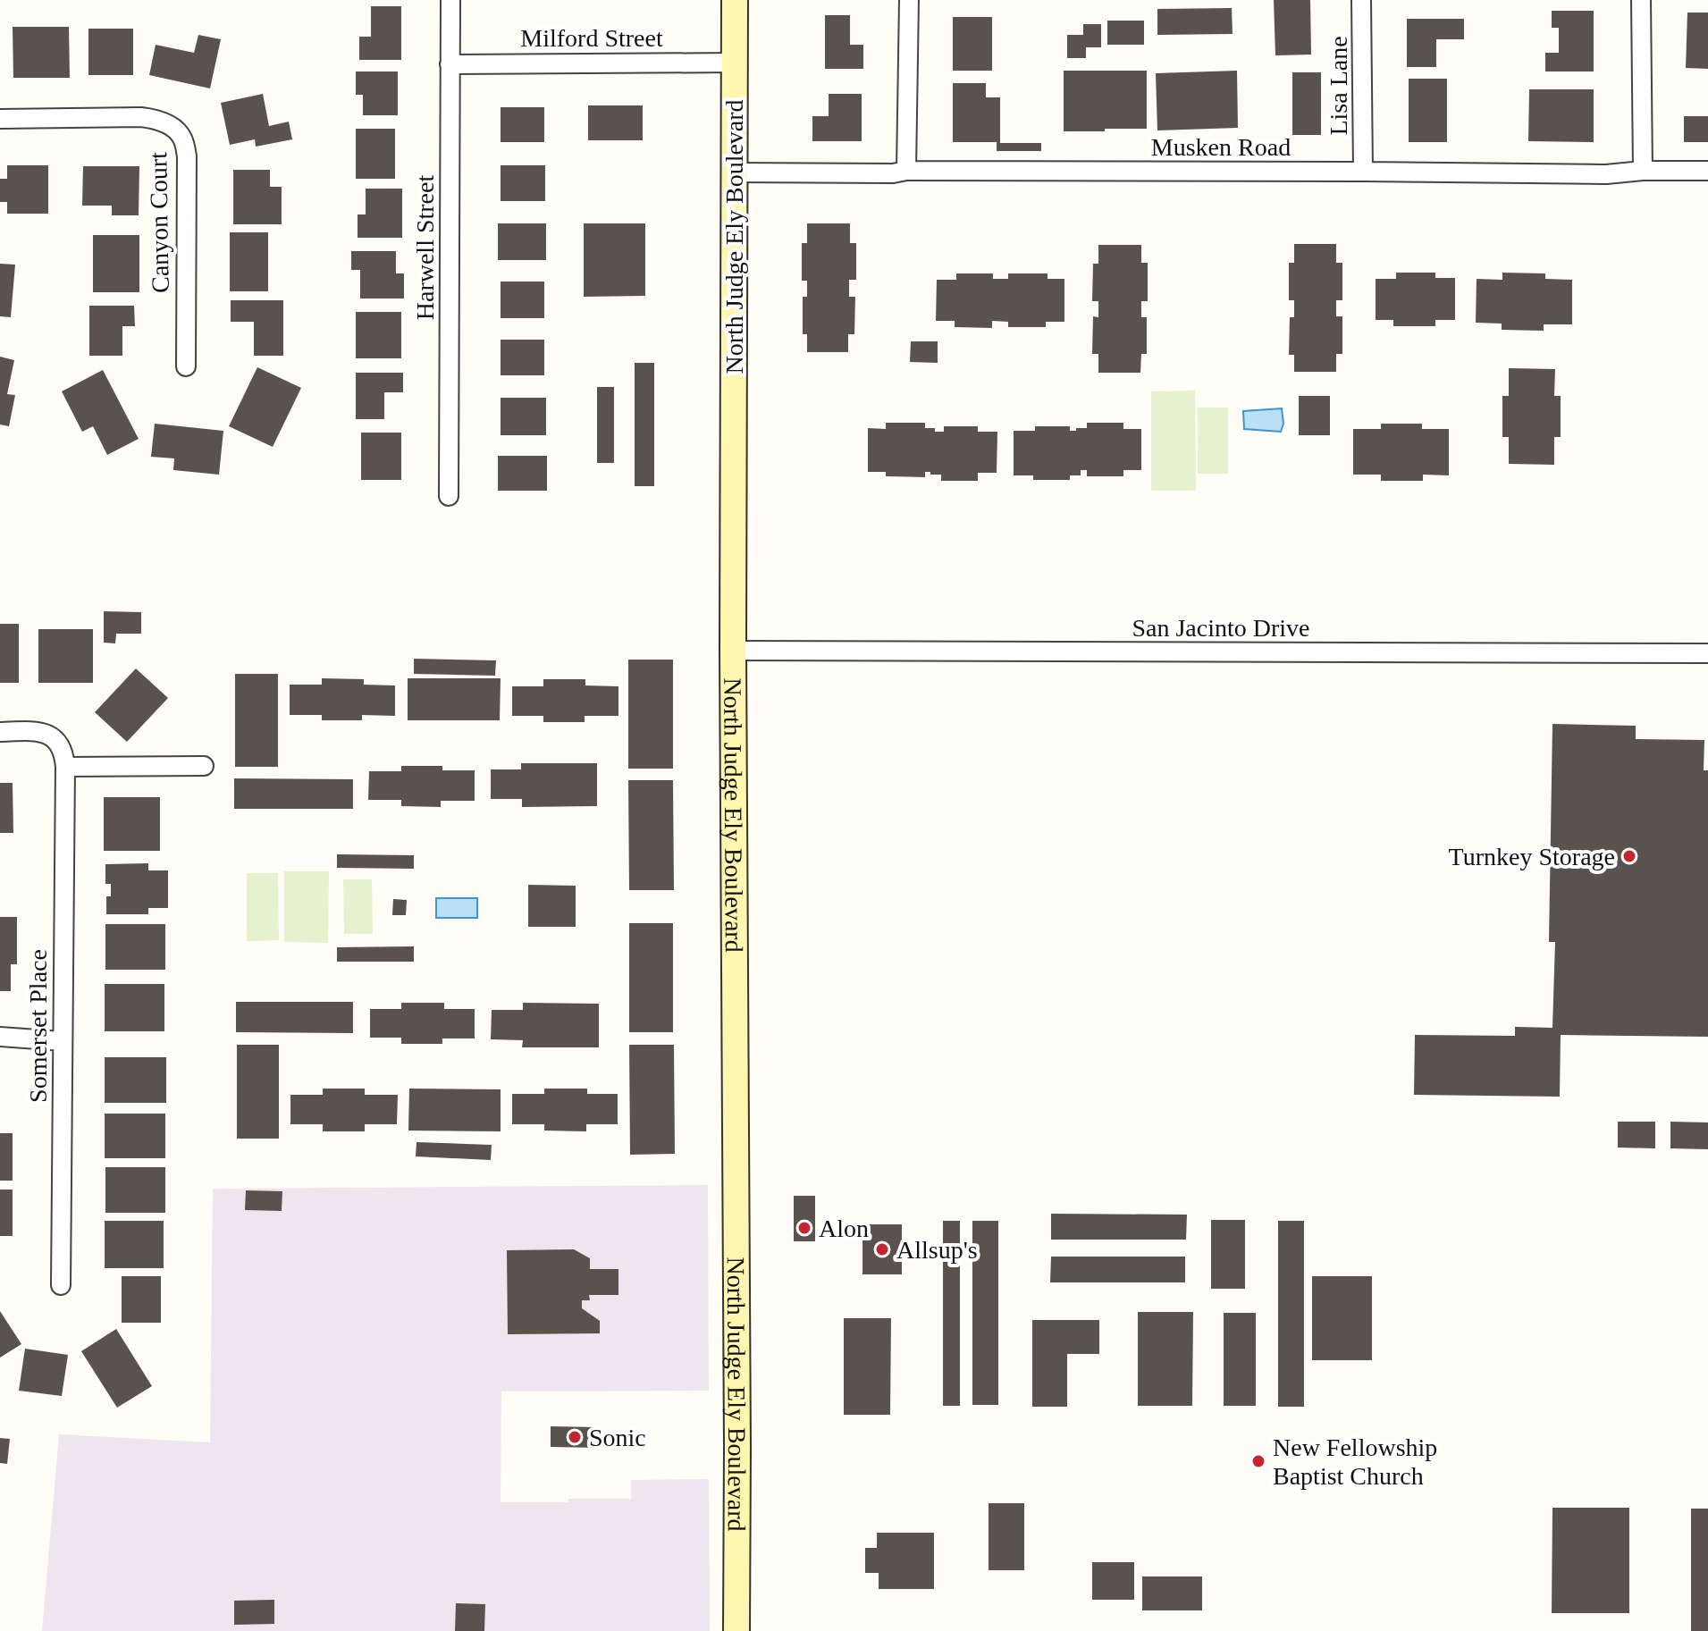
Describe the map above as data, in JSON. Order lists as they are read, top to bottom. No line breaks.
{"streets":{"main road":["North Judge Ely Boulevard"],"street":["Milford Street","Lisa Lane","Musken Road","Canyon Court","Harwell Street","San Jacinto Drive","Somerset Place"]},"crossings":[["Milford Street","North Judge Ely Boulevard"],["Milford Street","Harwell Street"],["Lisa Lane","Musken Road"],["Musken Road","North Judge Ely Boulevard"],["North Judge Ely Boulevard","San Jacinto Drive"]],"places":["Turnkey Storage","Alon","Allsup's","Sonic","New Fellowship Baptist Church"]}
